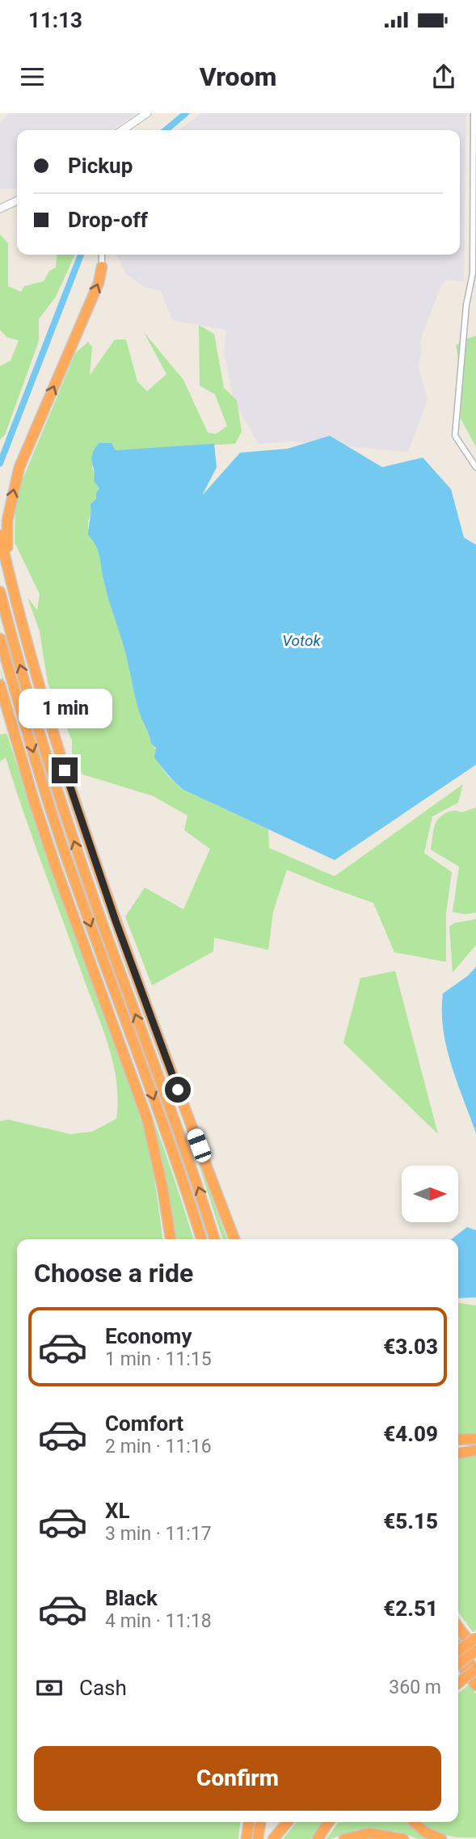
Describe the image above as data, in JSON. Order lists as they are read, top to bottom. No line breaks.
{"water":["Votok"],"north":"right","page":{"status":"11:13","header":"Vroom","banner":["Pickup","Drop-off"],"bubble":"1 min","heading":"Choose a ride","list":[{"name":"Economy","note":"1 min · 11:15","value":"€3.03"},{"name":"Comfort","note":"2 min · 11:16","value":"€4.09"},{"name":"XL","note":"3 min · 11:17","value":"€5.15"},{"name":"Black","note":"4 min · 11:18","value":"€2.51"}],"pay":["Cash","360 m"],"buttons":"Confirm"}}
